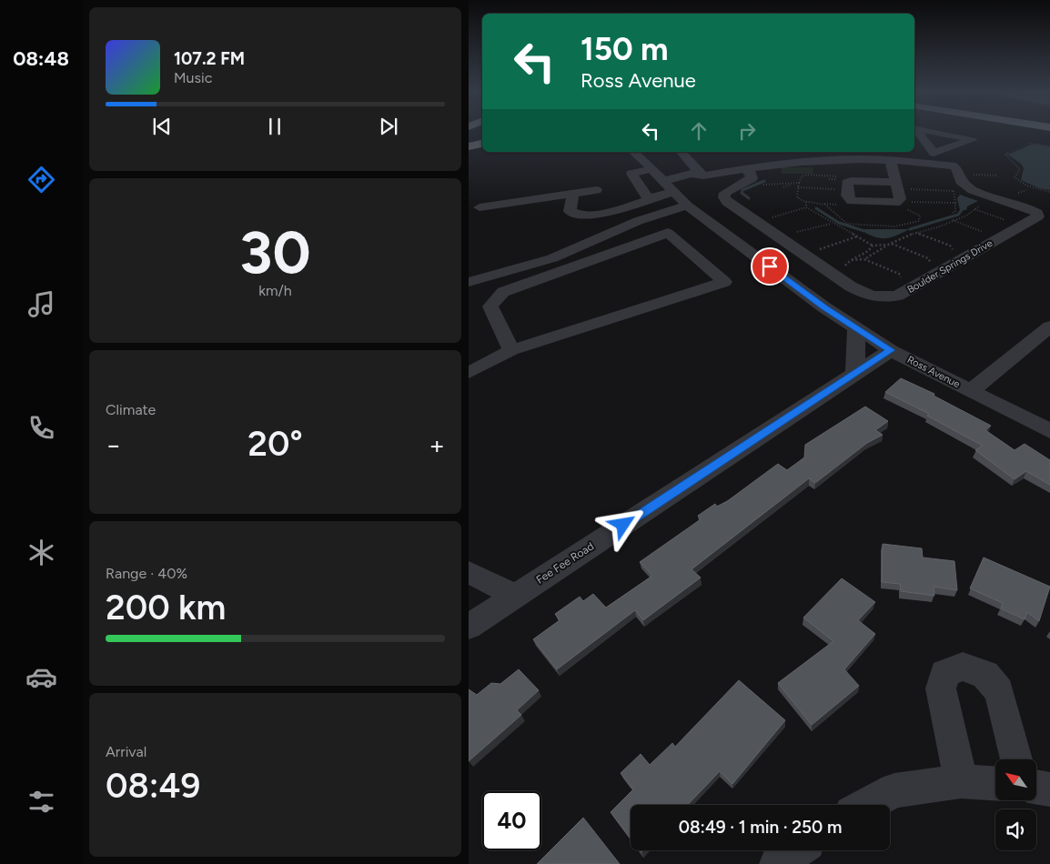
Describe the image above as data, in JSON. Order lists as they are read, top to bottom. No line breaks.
{"streets":{"street":["Boulder Springs Drive","Ross Avenue","Fee Fee Road"]},"crossings":[["Ross Avenue","Fee Fee Road"]],"north":"top left","page":{"tabs":"08:48","turn":["150 m","Ross Avenue"],"song":["107.2 FM","Music"],"tile":[["30","km/h"],"Climate",["Range · 40%","200 km"],["Arrival","08:49"]],"heat":["−","20°","+"],"limit":"40","trip":"08:49 · 1 min · 250 m"}}
